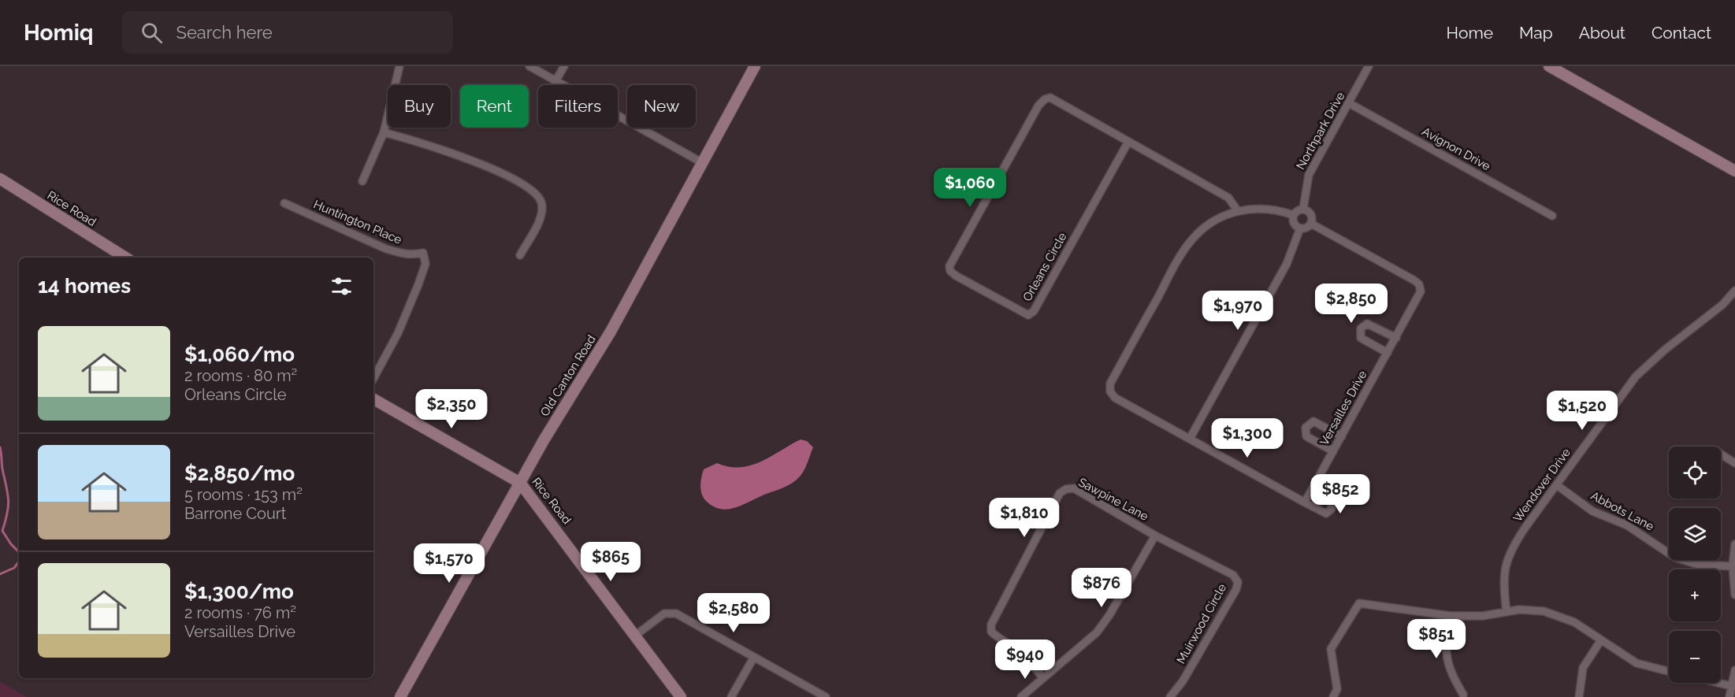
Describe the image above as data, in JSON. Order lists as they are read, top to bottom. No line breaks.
{"streets":{"main road":["Rice Road","Old Canton Road"],"street":["Northpark Drive","Avignon Drive","Huntington Place","Orleans Circle","Versailles Drive","Wendover Drive","Sawpine Lane","Abbots Lane","Muirwood Circle"]},"crossings":[["Northpark Drive","Avignon Drive"],["Northpark Drive","Versailles Drive"],["Rice Road","Old Canton Road"],["Wendover Drive","Abbots Lane"],["Sawpine Lane","Muirwood Circle"]],"page":{"header":"Homiq","search":"Search here","nav":["Home","Map","About","Contact"],"chip":["Buy","Rent","Filters","New"],"price":["$1,060","$2,850","$1,970","$2,350","$1,520","$1,300","$852","$1,810","$865","$1,570","$876","$2,580","$851","$940"],"heading":"14 homes","list":[{"name":"$1,060/mo","note":"2 rooms · 80 m² · Orleans Circle"},{"name":"$2,850/mo","note":"5 rooms · 153 m² · Barrone Court"},{"name":"$1,300/mo","note":"2 rooms · 76 m² · Versailles Drive"}],"map_buttons":["+","−"]}}
